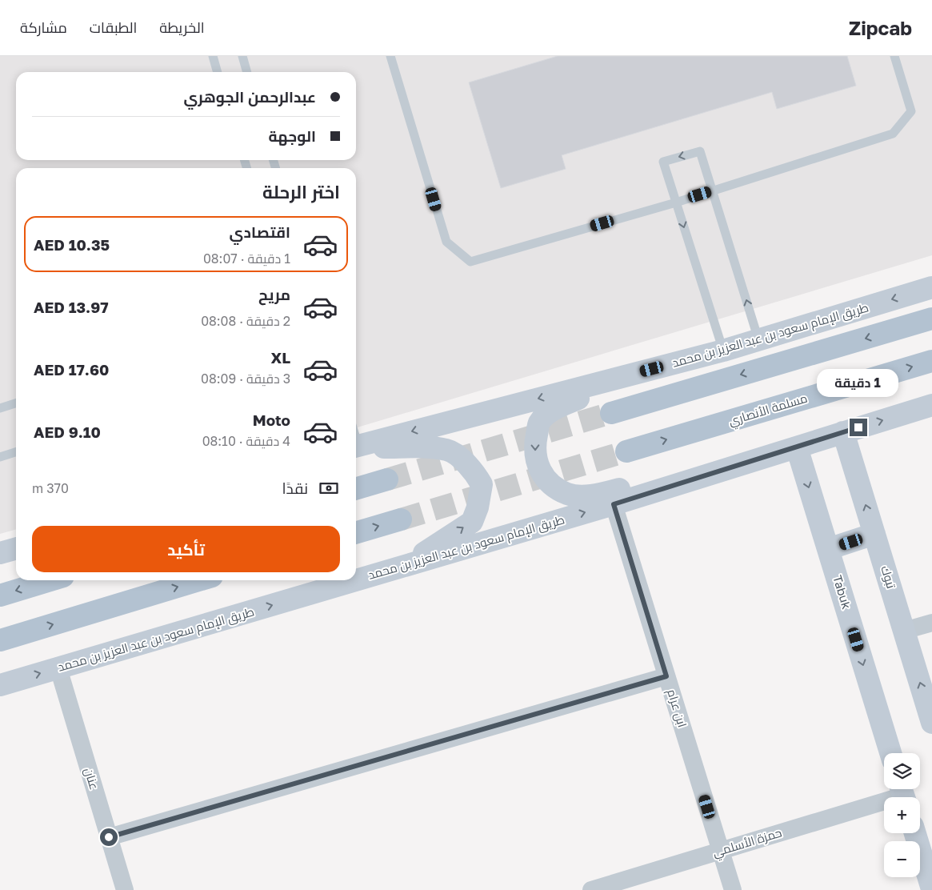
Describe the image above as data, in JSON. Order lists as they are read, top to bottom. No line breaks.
{"streets":{"main road":["مسلمة الأنصاري"],"street":["طريق الإمام سعود بن عبد العزيز بن محمد","تبوك","Tabuk","ابن عرام","عنان","حمزة الأسلمي"]},"crossings":[["طريق الإمام سعود بن عبد العزيز بن محمد","تبوك"],["طريق الإمام سعود بن عبد العزيز بن محمد","Tabuk"],["طريق الإمام سعود بن عبد العزيز بن محمد","ابن عرام"],["طريق الإمام سعود بن عبد العزيز بن محمد","عنان"],["ابن عرام","حمزة الأسلمي"]],"one_way":["تبوك","Tabuk"],"page":{"header":"Zipcab","nav":["الخريطة","الطبقات","مشاركة"],"banner":["عبدالرحمن الجوهري","الوجهة"],"heading":"اختر الرحلة","list":[{"name":"اقتصادي","note":"1 دقيقة · 08:07","value":"AED 10.35"},{"name":"مريح","note":"2 دقيقة · 08:08","value":"AED 13.97"},{"name":"XL","note":"3 دقيقة · 08:09","value":"AED 17.60"},{"name":"Moto","note":"4 دقيقة · 08:10","value":"AED 9.10"}],"bubble":"1 دقيقة","pay":["نقدًا","370 m"],"buttons":"تأكيد","map_buttons":["+","−"]}}
